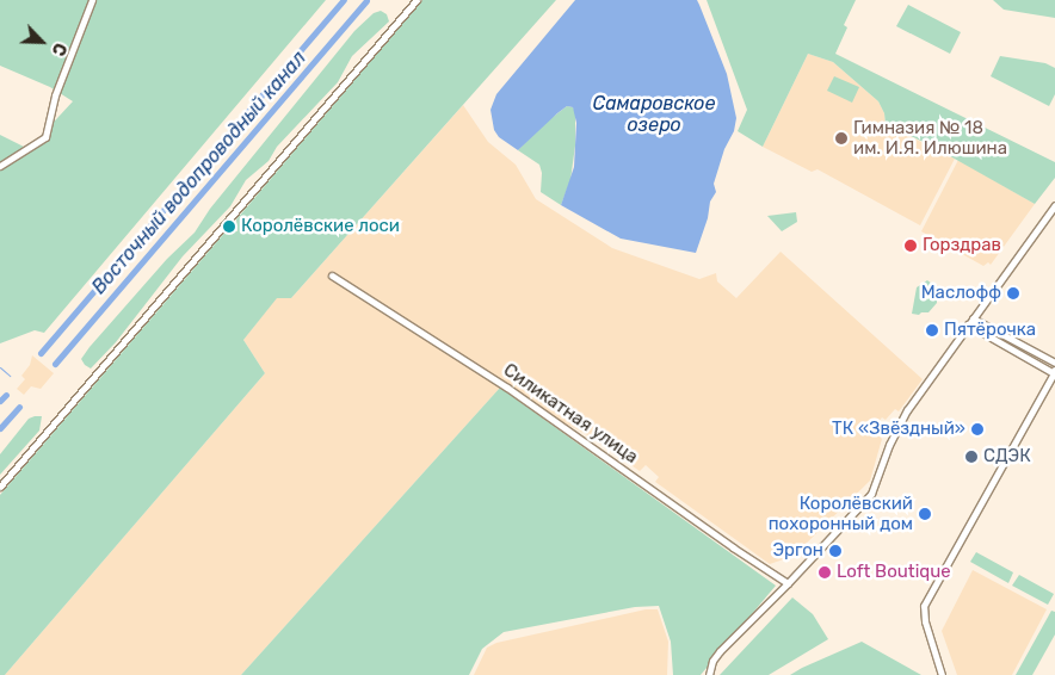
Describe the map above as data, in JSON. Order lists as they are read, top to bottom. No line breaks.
{"streets":{"street":["Силикатная улица"]},"water":["Самаровское озеро","Восточный водопроводный канал"],"places":["Гимназия № 18 им. И.Я. Илюшина","Королёвские лоси","Горздрав","Маслофф","Пятёрочка","ТК «Звёздный»","СДЭК","Королёвский похоронный дом","Эргон","Loft Boutique"],"north":"bottom right"}
